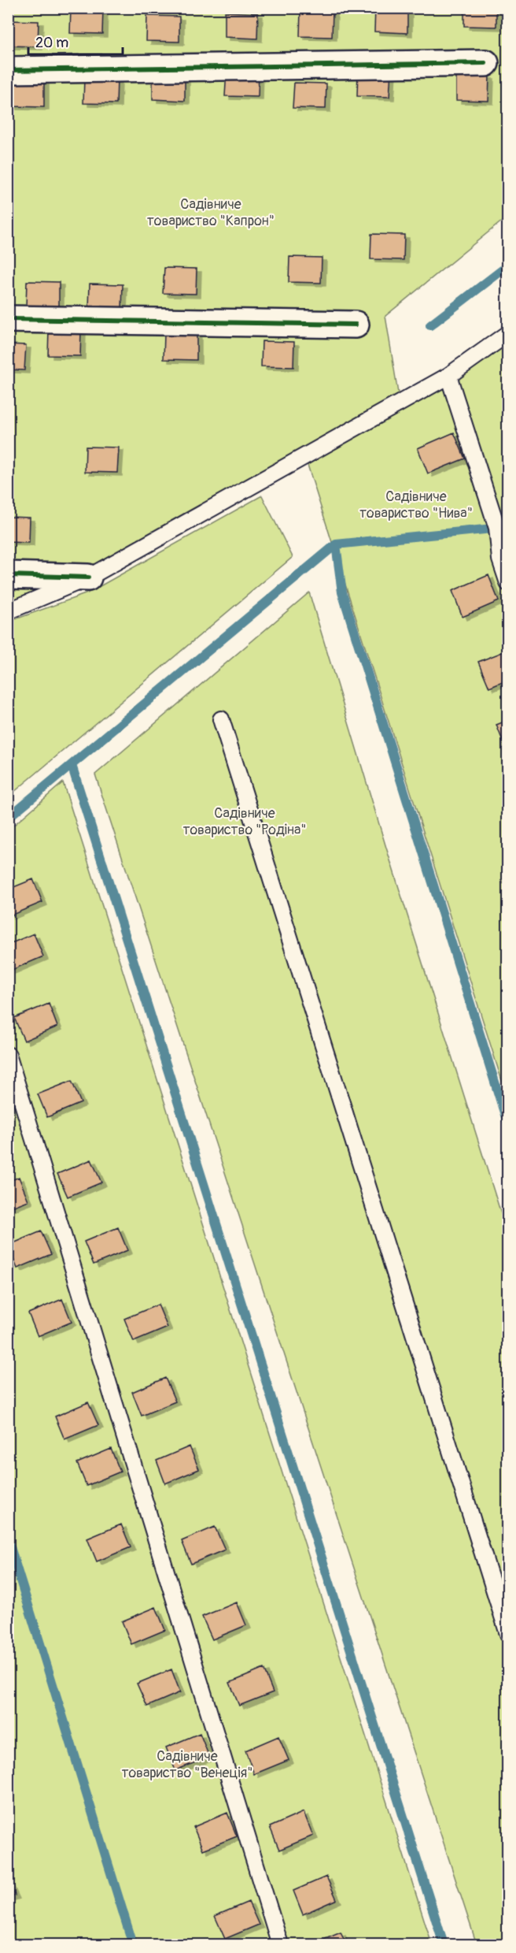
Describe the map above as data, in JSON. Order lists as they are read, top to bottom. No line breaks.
{"parks":["Садівниче товариство \"Капрон\"","Садівниче товариство \"Нива\"","Садівниче товариство \"Родіна\"","Садівниче товариство \"Венеція\""],"scale_bar":"20 m"}
